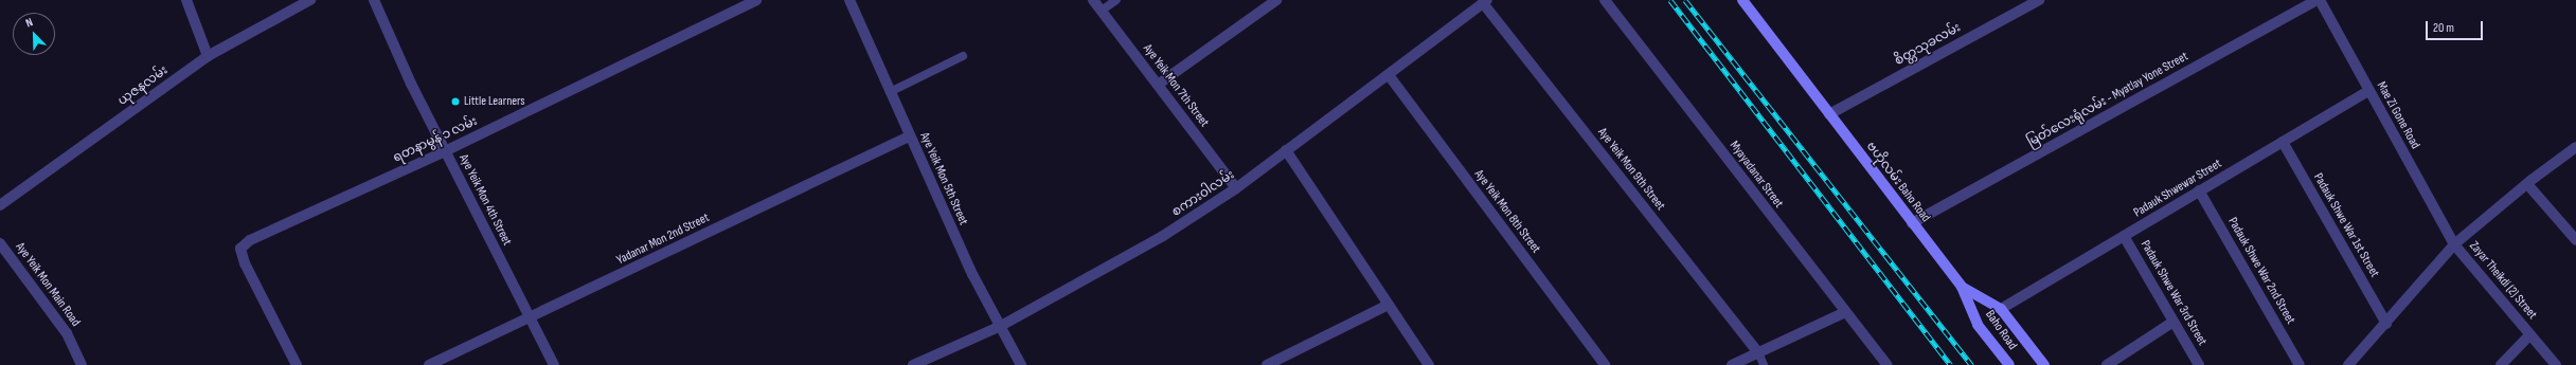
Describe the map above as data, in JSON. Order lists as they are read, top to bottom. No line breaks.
{"streets":{"main road":["ဗဟိုလမ်း Baho Road","Baho Road"],"street":["စိတ္တသုခလမ်း","ယုဇနလမ်း","Aye Yeik Mon 7th Street","မြတ်လေးရုံလမ်း - Myatlay Yone Street","Mae Zi Gone Road","ရတနာမွန် ၁ လမ်း","Aye Yeik Mon 9th Street","Myayadanar Street","Aye Yeik Mon 5th Street","Padauk Shwewar Street","စကား၀ါလမ်း","Aye Yeik Mon 4th Street","Aye Yeik Mon 8th Street","Padauk Shwe War 1st Street","Yadanar Mon 2nd Street","Padauk Shwe War 2nd Street","Zayar Theikdi (2) Street","Aye Yeik Mon Main Road","Padauk Shwe War 3rd Street"]},"crossings":[["စိတ္တသုခလမ်း","ဗဟိုလမ်း Baho Road"],["Aye Yeik Mon 7th Street","စကား၀ါလမ်း"],["မြတ်လေးရုံလမ်း - Myatlay Yone Street","Mae Zi Gone Road"],["မြတ်လေးရုံလမ်း - Myatlay Yone Street","ဗဟိုလမ်း Baho Road"],["Mae Zi Gone Road","Padauk Shwewar Street"],["Mae Zi Gone Road","Zayar Theikdi (2) Street"],["ရတနာမွန် ၁ လမ်း","Aye Yeik Mon 4th Street"],["Aye Yeik Mon 9th Street","စကား၀ါလမ်း"],["Aye Yeik Mon 5th Street","စကား၀ါလမ်း"],["Aye Yeik Mon 5th Street","Yadanar Mon 2nd Street"],["ဗဟိုလမ်း Baho Road","Padauk Shwewar Street"],["ဗဟိုလမ်း Baho Road","Baho Road"],["Padauk Shwewar Street","Padauk Shwe War 1st Street"],["Padauk Shwewar Street","Padauk Shwe War 2nd Street"],["Padauk Shwewar Street","Padauk Shwe War 3rd Street"],["စကား၀ါလမ်း","Aye Yeik Mon 8th Street"],["Aye Yeik Mon 4th Street","Yadanar Mon 2nd Street"]],"places":["Little Learners"],"scale_bar":"20 m","north":"top left"}
